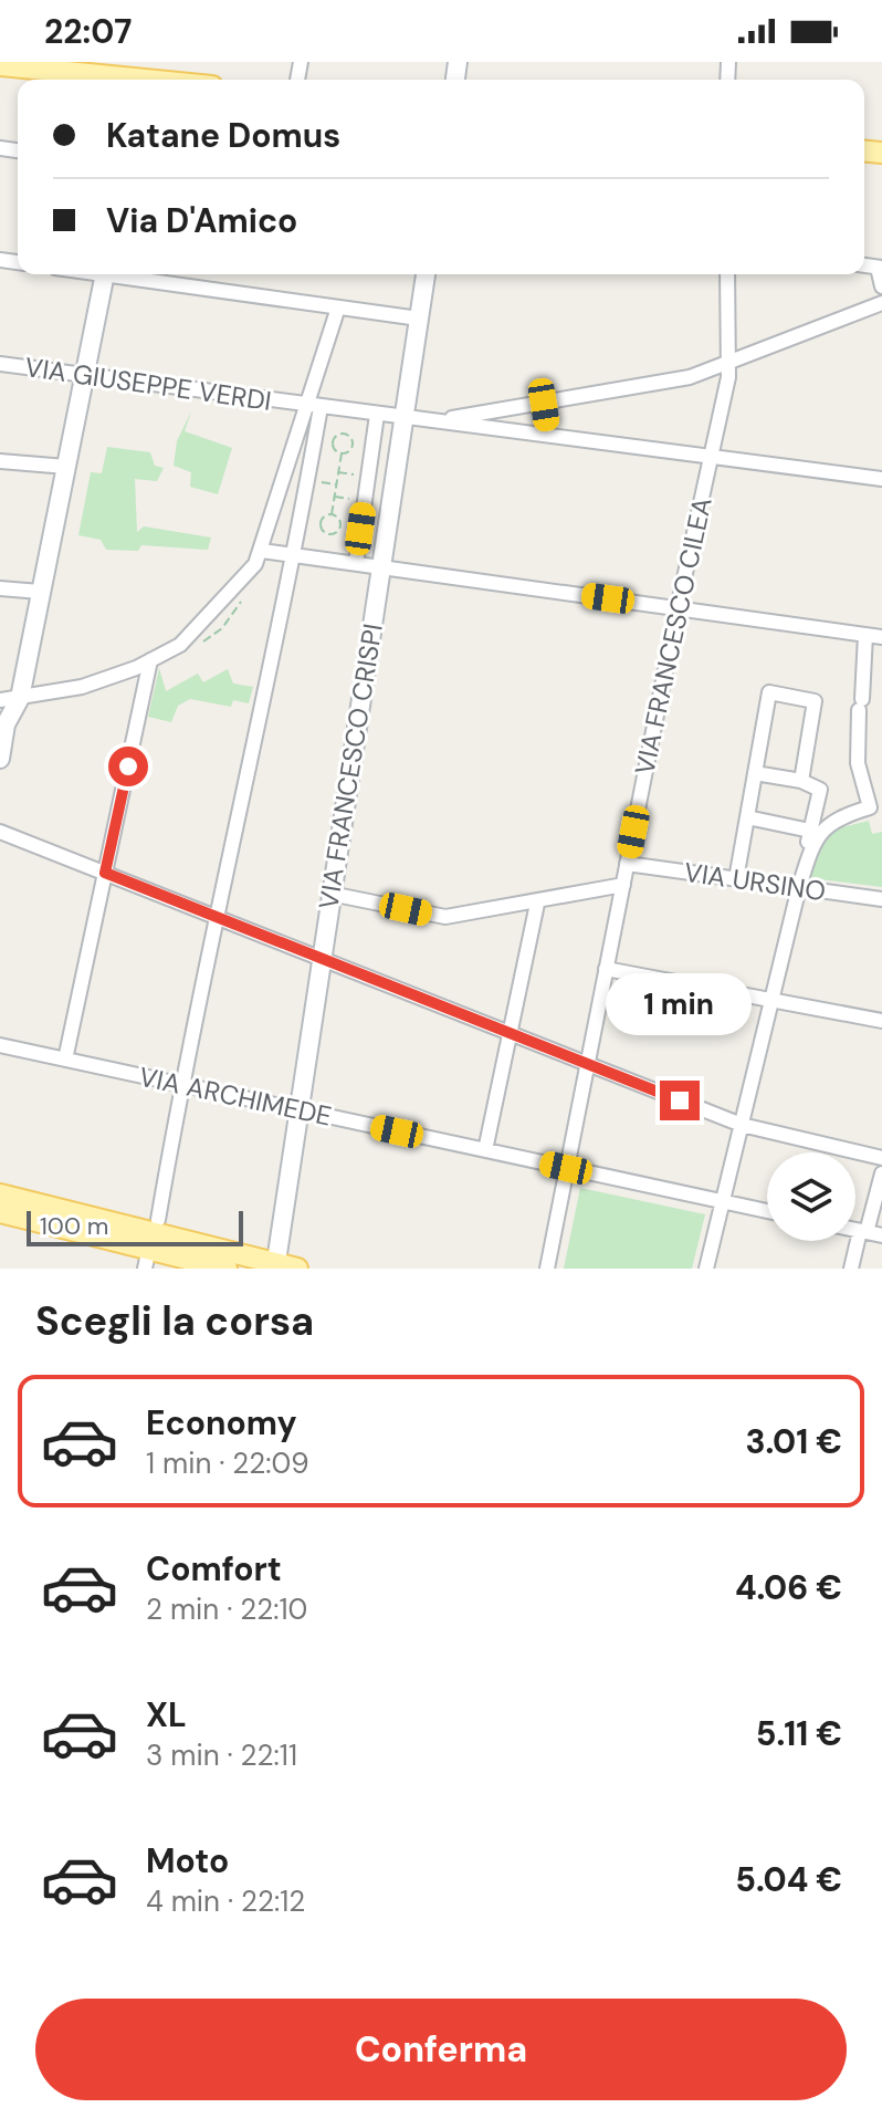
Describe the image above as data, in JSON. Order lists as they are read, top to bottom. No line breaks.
{"streets":{"main road":["VIA FRANCESCO CRISPI"],"street":["VIA GIUSEPPE VERDI","VIA FRANCESCO CILEA","VIA URSINO","VIA ARCHIMEDE"]},"crossings":[["VIA GIUSEPPE VERDI","VIA FRANCESCO CRISPI"],["VIA FRANCESCO CILEA","VIA URSINO"],["VIA FRANCESCO CILEA","VIA ARCHIMEDE"],["VIA FRANCESCO CRISPI","VIA ARCHIMEDE"]],"scale_bar":"100 m","page":{"status":"22:07","banner":["Katane Domus","Via D'Amico"],"bubble":"1 min","scale":"100 m","heading":"Scegli la corsa","list":[{"name":"Economy","note":"1 min · 22:09","value":"3.01 €"},{"name":"Comfort","note":"2 min · 22:10","value":"4.06 €"},{"name":"XL","note":"3 min · 22:11","value":"5.11 €"},{"name":"Moto","note":"4 min · 22:12","value":"5.04 €"}],"buttons":"Conferma"}}
